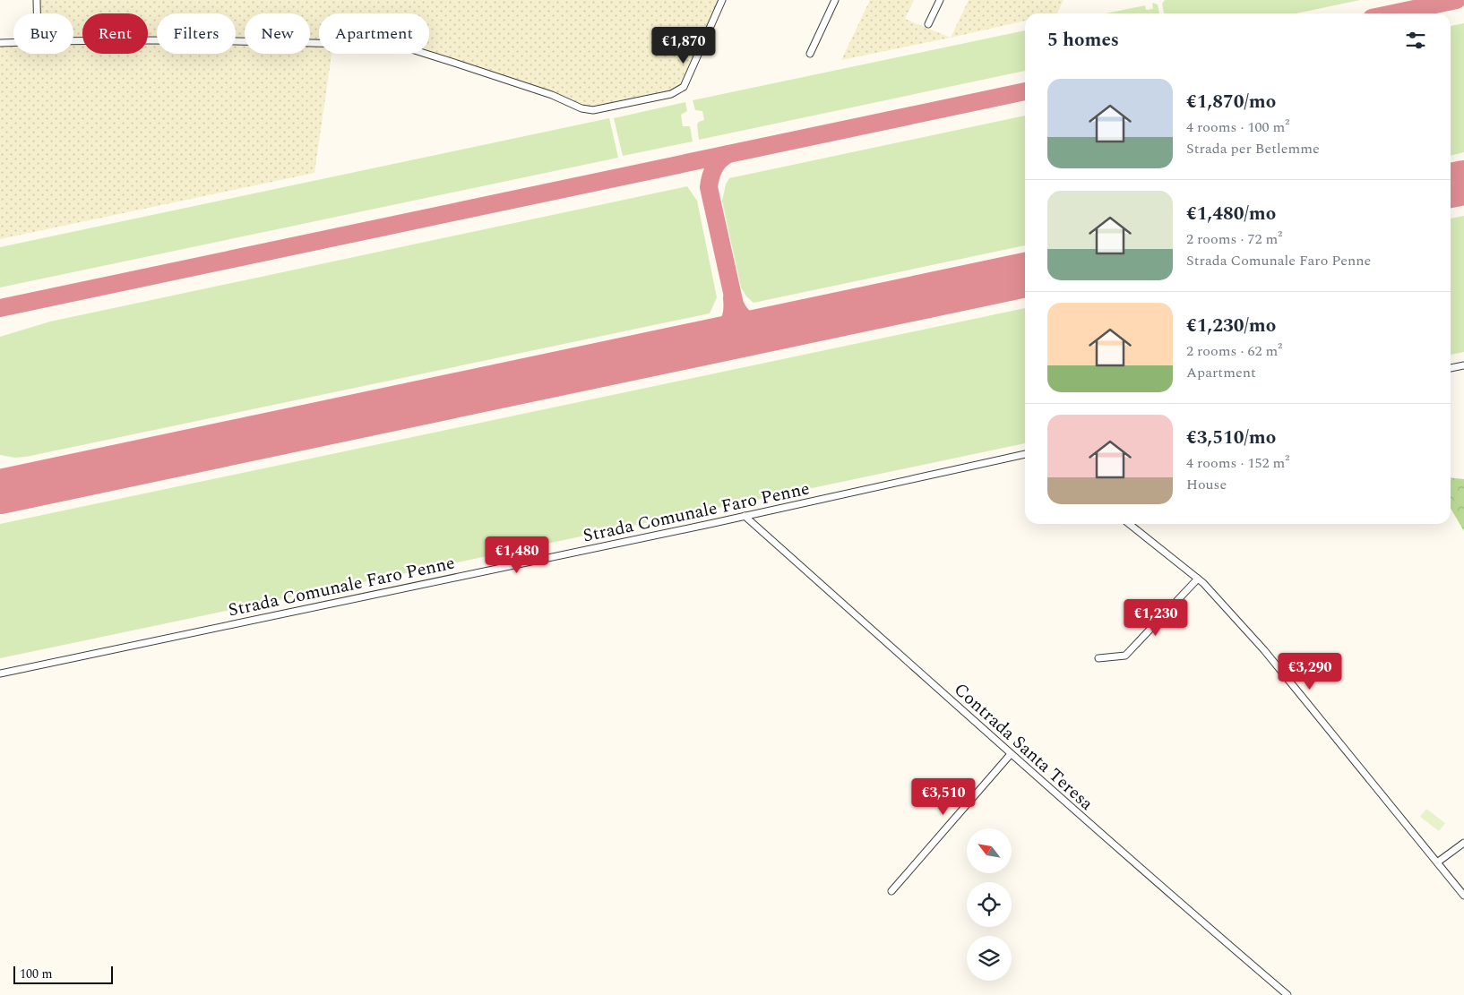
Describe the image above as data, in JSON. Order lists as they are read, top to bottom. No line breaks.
{"streets":{"street":["Strada Comunale Faro Penne","Contrada Santa Teresa"]},"crossings":[["Strada Comunale Faro Penne","Contrada Santa Teresa"]],"scale_bar":"100 m","north":"top left","page":{"chip":["Buy","Rent","Filters","New","Apartment"],"heading":"5 homes","price":["€1,870","€1,480","€1,230","€3,290","€3,510"],"list":[{"name":"€1,870/mo","note":"4 rooms · 100 m² · Strada per Betlemme"},{"name":"€1,480/mo","note":"2 rooms · 72 m² · Strada Comunale Faro Penne"},{"name":"€1,230/mo","note":"2 rooms · 62 m² · Apartment"},{"name":"€3,510/mo","note":"4 rooms · 152 m² · House"}],"scale":"100 m"}}
